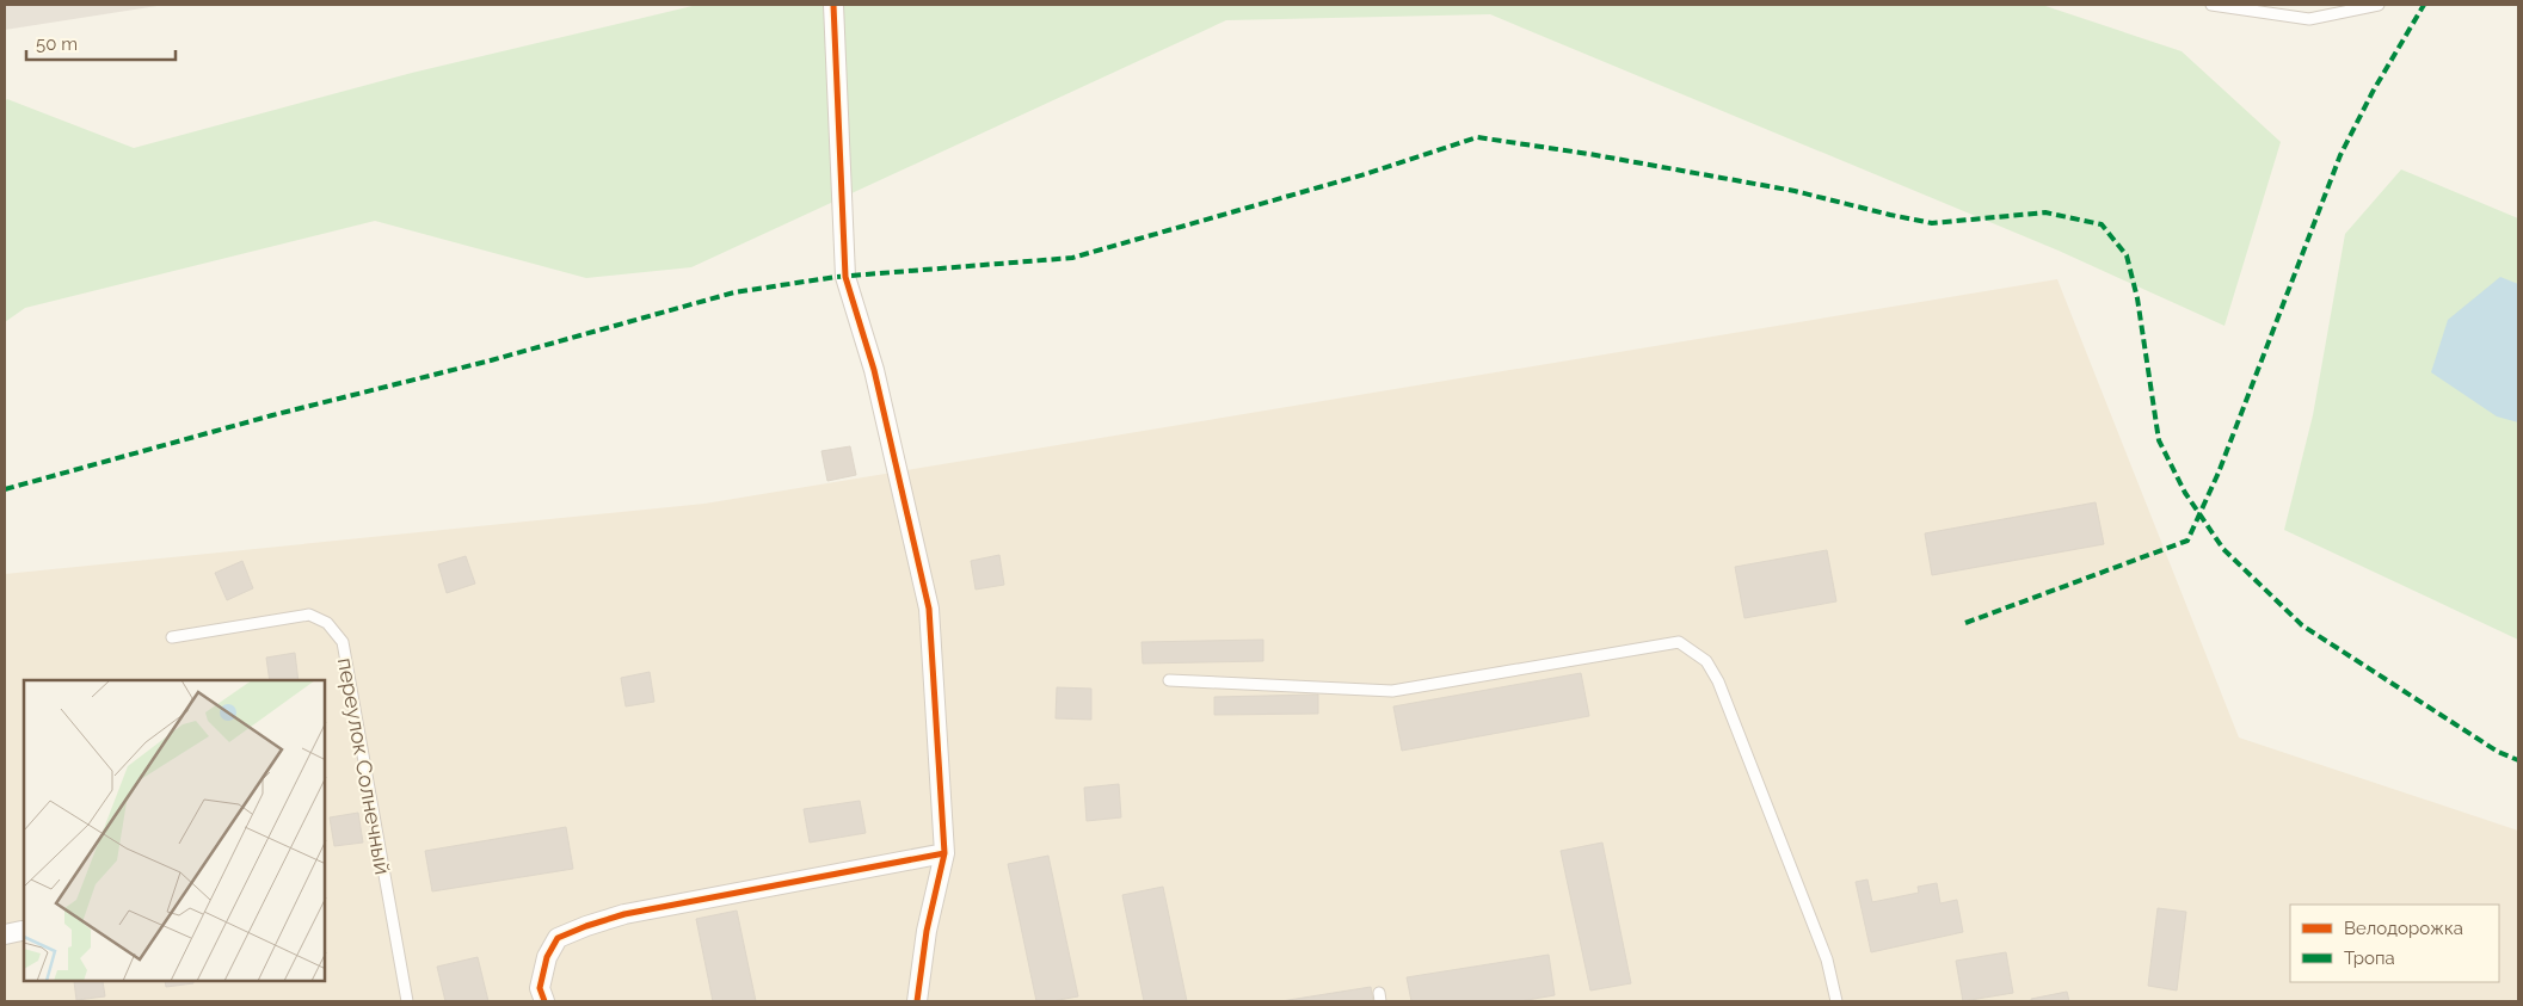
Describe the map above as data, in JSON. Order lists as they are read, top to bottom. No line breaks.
{"streets":{"lane":["переулок Солнечный"]},"legend":["Велодорожка","Тропа"],"scale_bar":"50 m"}
